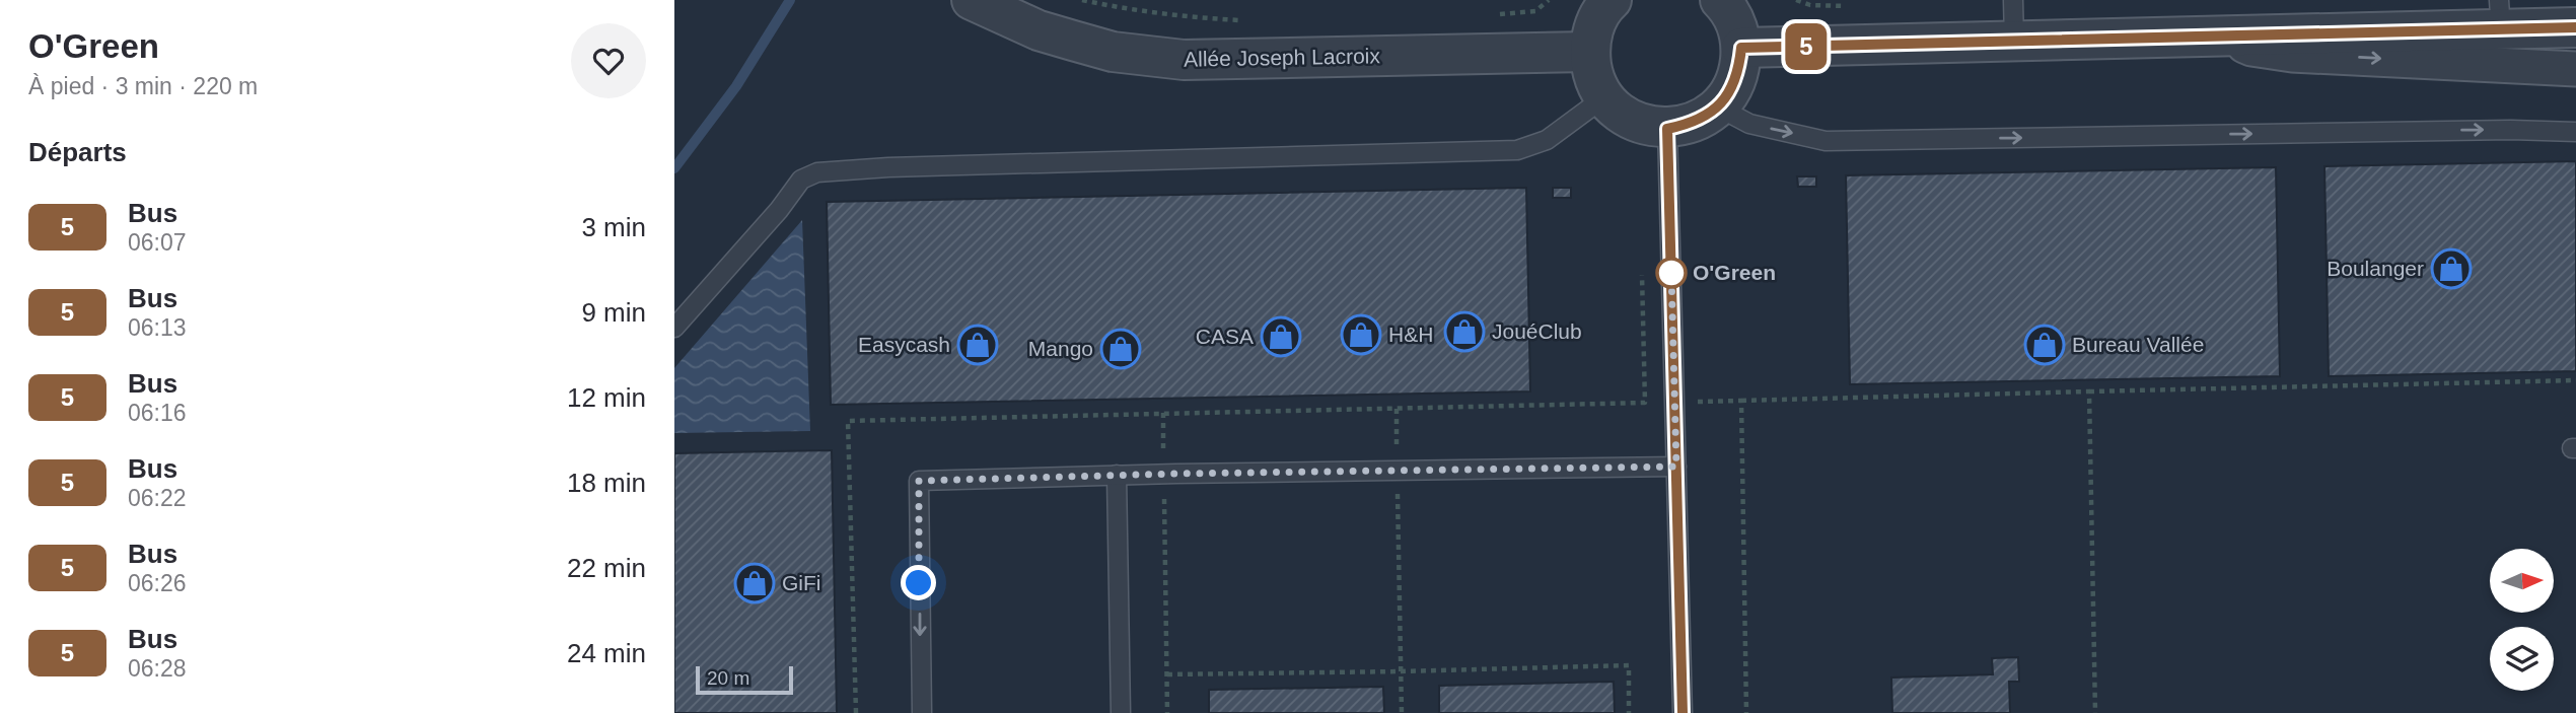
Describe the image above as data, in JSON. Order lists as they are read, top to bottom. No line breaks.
{"streets":{"street":["Allée Joseph Lacroix"]},"places":{"shop":["Boulanger","JouéClub","H&H","CASA","Easycash","Bureau Vallée","Mango","GiFi"],"other":["O'Green"]},"lines":["bus line 5"],"scale_bar":"20 m","north":"right","page":{"heading":[["O'Green","À pied · 3 min · 220 m"],"Départs"],"on_map":"5","list":[{"mark":"5","name":"Bus","note":"06:07","value":"3 min"},{"mark":"5","name":"Bus","note":"06:13","value":"9 min"},{"mark":"5","name":"Bus","note":"06:16","value":"12 min"},{"mark":"5","name":"Bus","note":"06:22","value":"18 min"},{"mark":"5","name":"Bus","note":"06:26","value":"22 min"},{"mark":"5","name":"Bus","note":"06:28","value":"24 min"}],"scale":"20 m"}}
